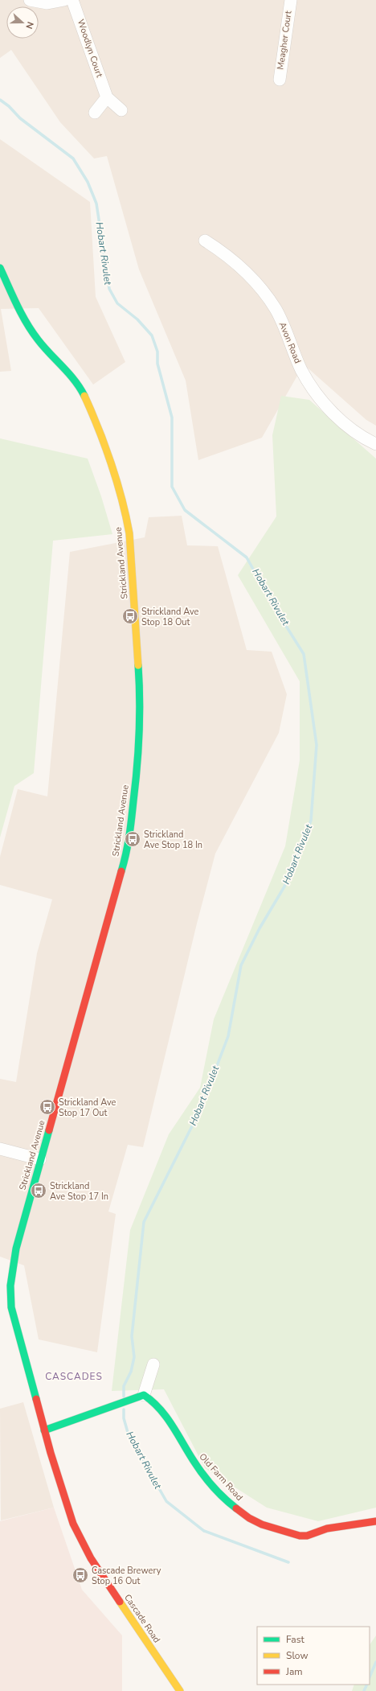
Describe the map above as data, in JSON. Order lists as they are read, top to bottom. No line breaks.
{"streets":{"street":["Meagher Court","Woodlyn Court","Avon Road","Strickland Avenue","Old Farm Road","Cascade Road"]},"crossings":[["Strickland Avenue","Cascade Road"]],"districts":["CASCADES"],"water":["Hobart Rivulet"],"places":{"bus stop":["Strickland Ave Stop 18 Out","Strickland Ave Stop 18 In","Strickland Ave Stop 17 Out","Strickland Ave Stop 17 In","Cascade Brewery Stop 16 Out"]},"legend":["Fast","Slow","Jam"],"north":"right"}
